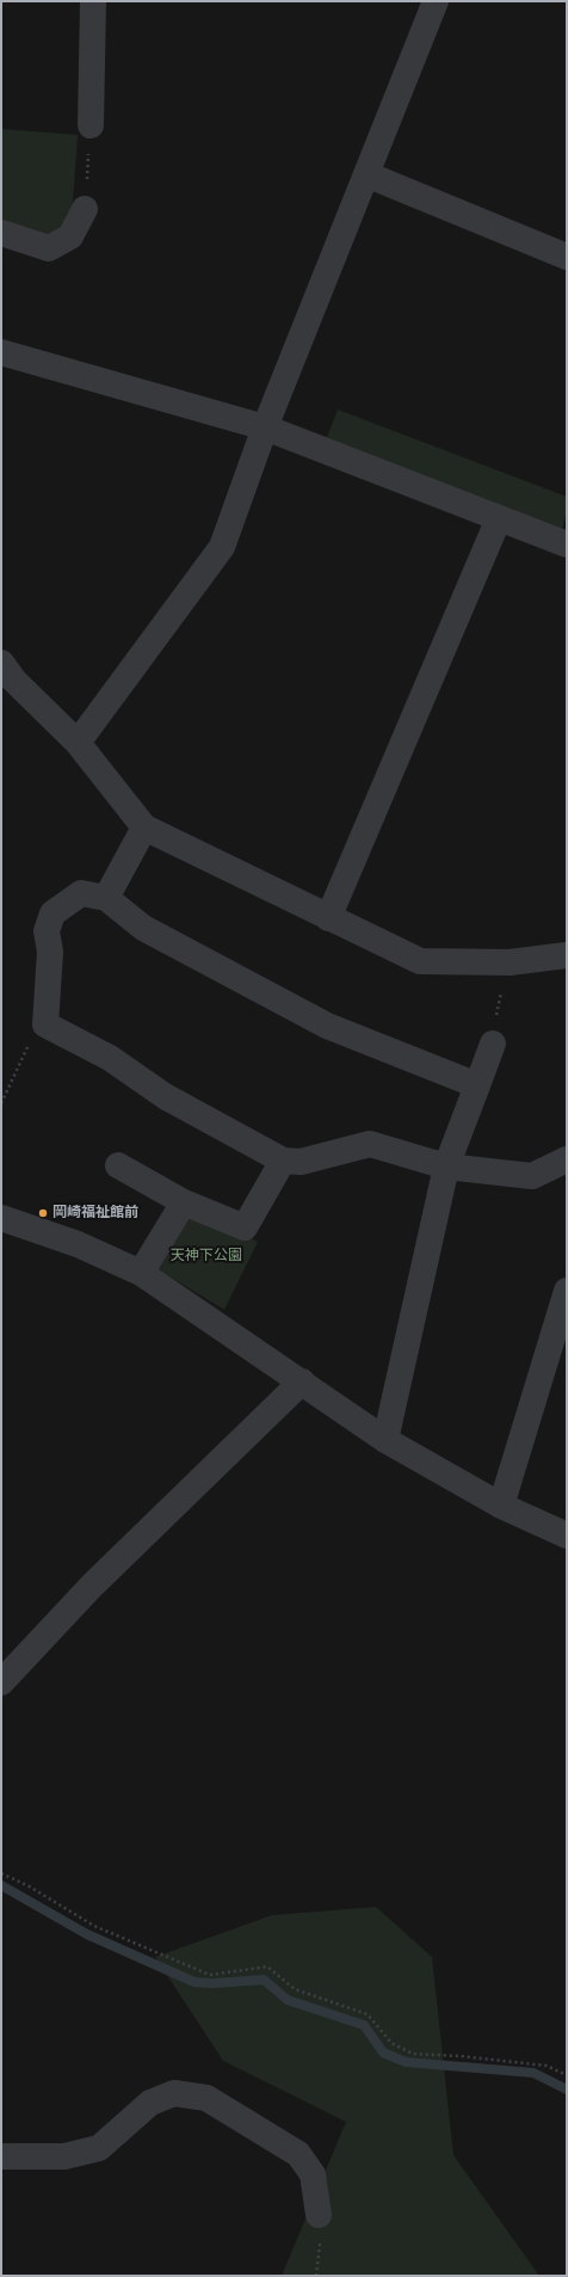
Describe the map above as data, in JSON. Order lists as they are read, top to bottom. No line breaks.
{"parks":["天神下公園"],"places":["岡崎福祉館前"]}
